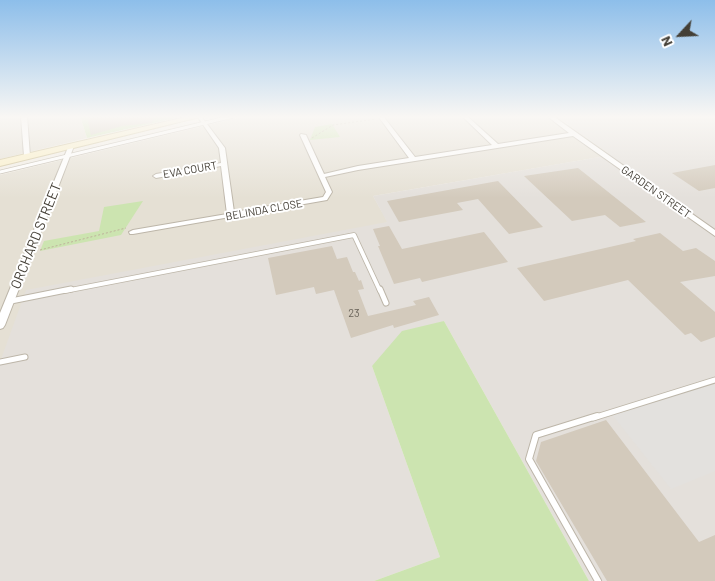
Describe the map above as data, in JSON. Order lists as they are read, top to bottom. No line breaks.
{"streets":{"street":["EVA COURT","GARDEN STREET","BELINDA CLOSE","ORCHARD STREET"]},"house_numbers":["23"],"north":"bottom left"}
